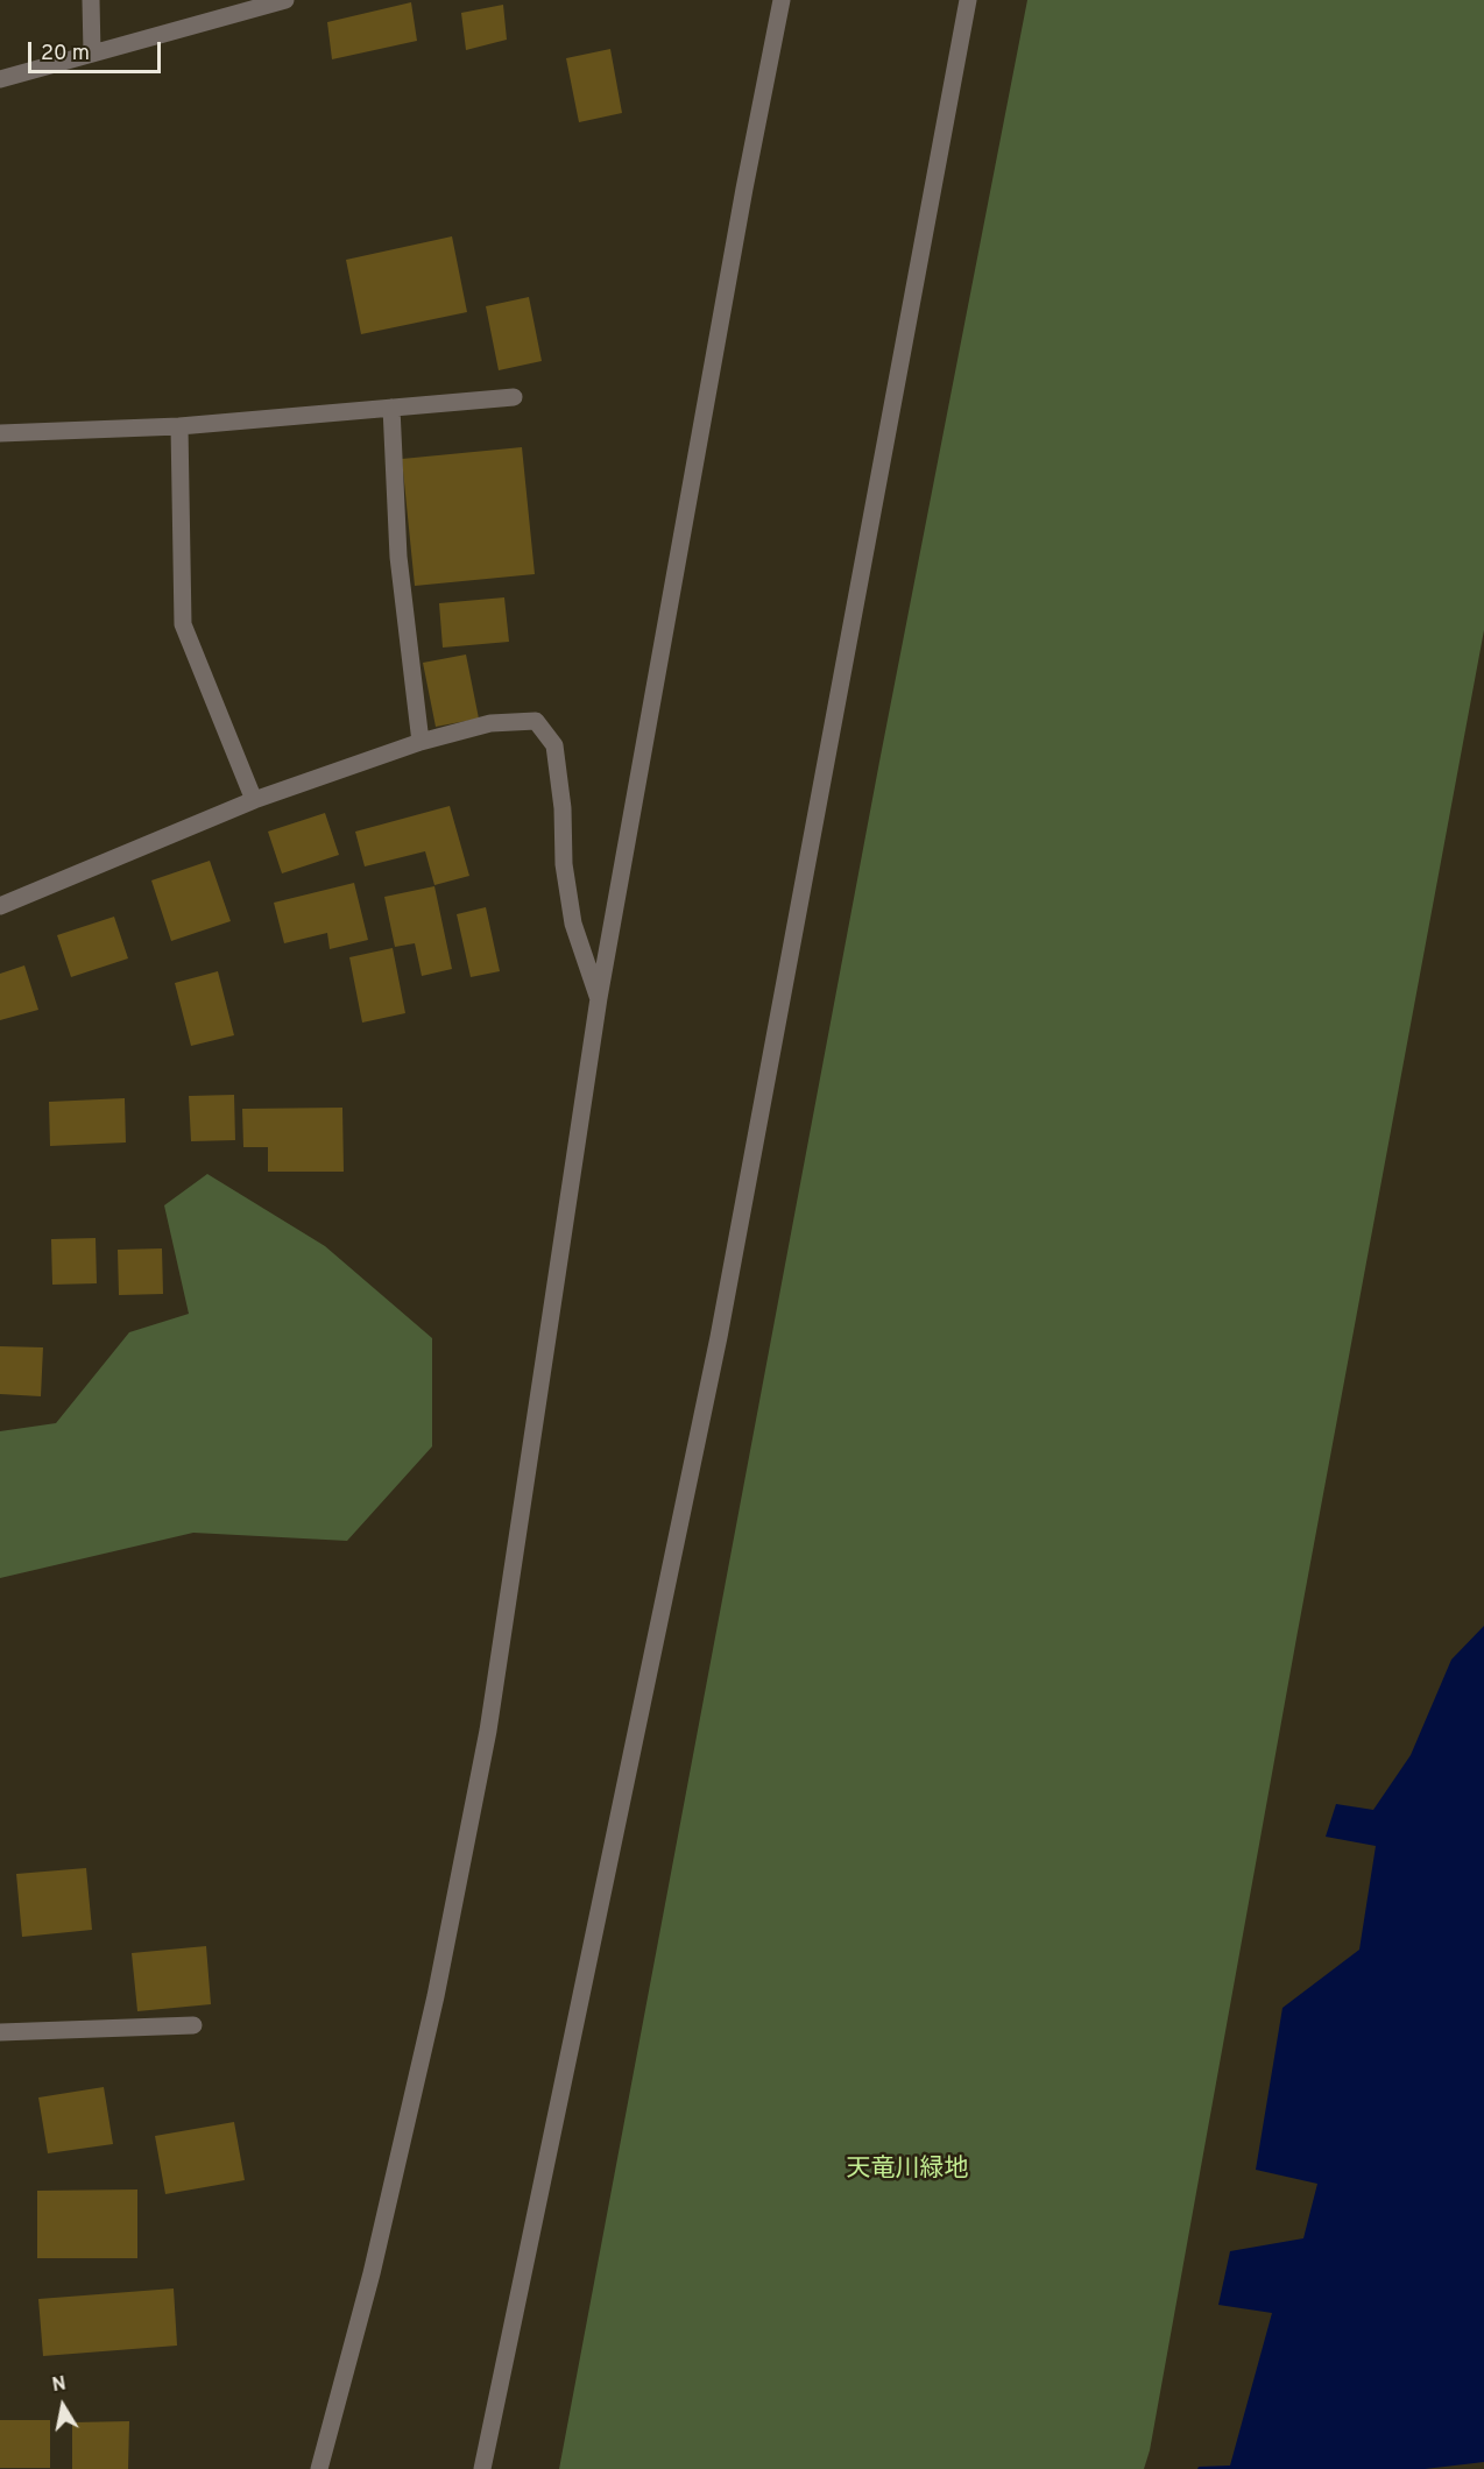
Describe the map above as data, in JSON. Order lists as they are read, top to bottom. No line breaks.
{"parks":["天竜川緑地"],"scale_bar":"20 m","north":"top"}
